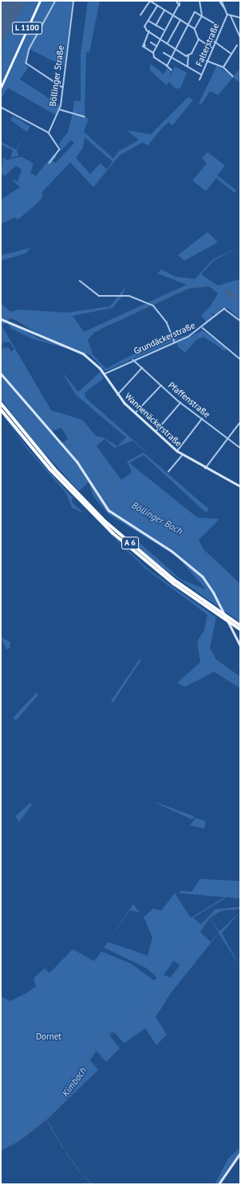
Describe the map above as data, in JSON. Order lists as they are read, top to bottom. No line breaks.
{"streets":{"highway":["A 6"],"main road":["L 1100"],"street":["Falterstraße","Böllinger Straße","Grundäckerstraße","Pfaffenstraße","Wannenäckerstraße"]},"crossings":[["Grundäckerstraße","Pfaffenstraße"],["Grundäckerstraße","Wannenäckerstraße"]],"water":["Böllinger Bach","Kimbach"],"parks":["Dornet"]}
